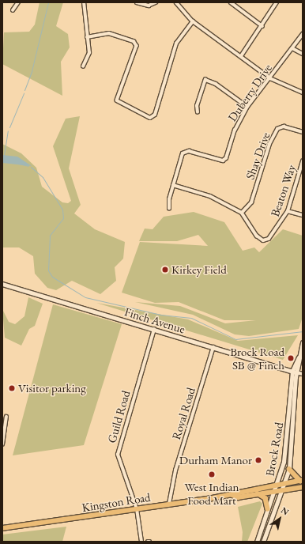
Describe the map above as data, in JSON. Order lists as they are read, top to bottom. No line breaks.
{"streets":{"main road":["Finch Avenue","Brock Road","Kingston Road"],"street":["Duberry Drive","Shay Drive","Beaton Way","Royal Road","Guild Road"]},"crossings":[["Shay Drive","Beaton Way"],["Finch Avenue","Royal Road"],["Finch Avenue","Guild Road"],["Finch Avenue","Brock Road"],["Royal Road","Kingston Road"],["Guild Road","Kingston Road"],["Brock Road","Kingston Road"]],"places":["Kirkey Field","Brock Road SB @ Finch","Visitor parking","Durham Manor","West Indian Food Mart"],"north":"top right"}
